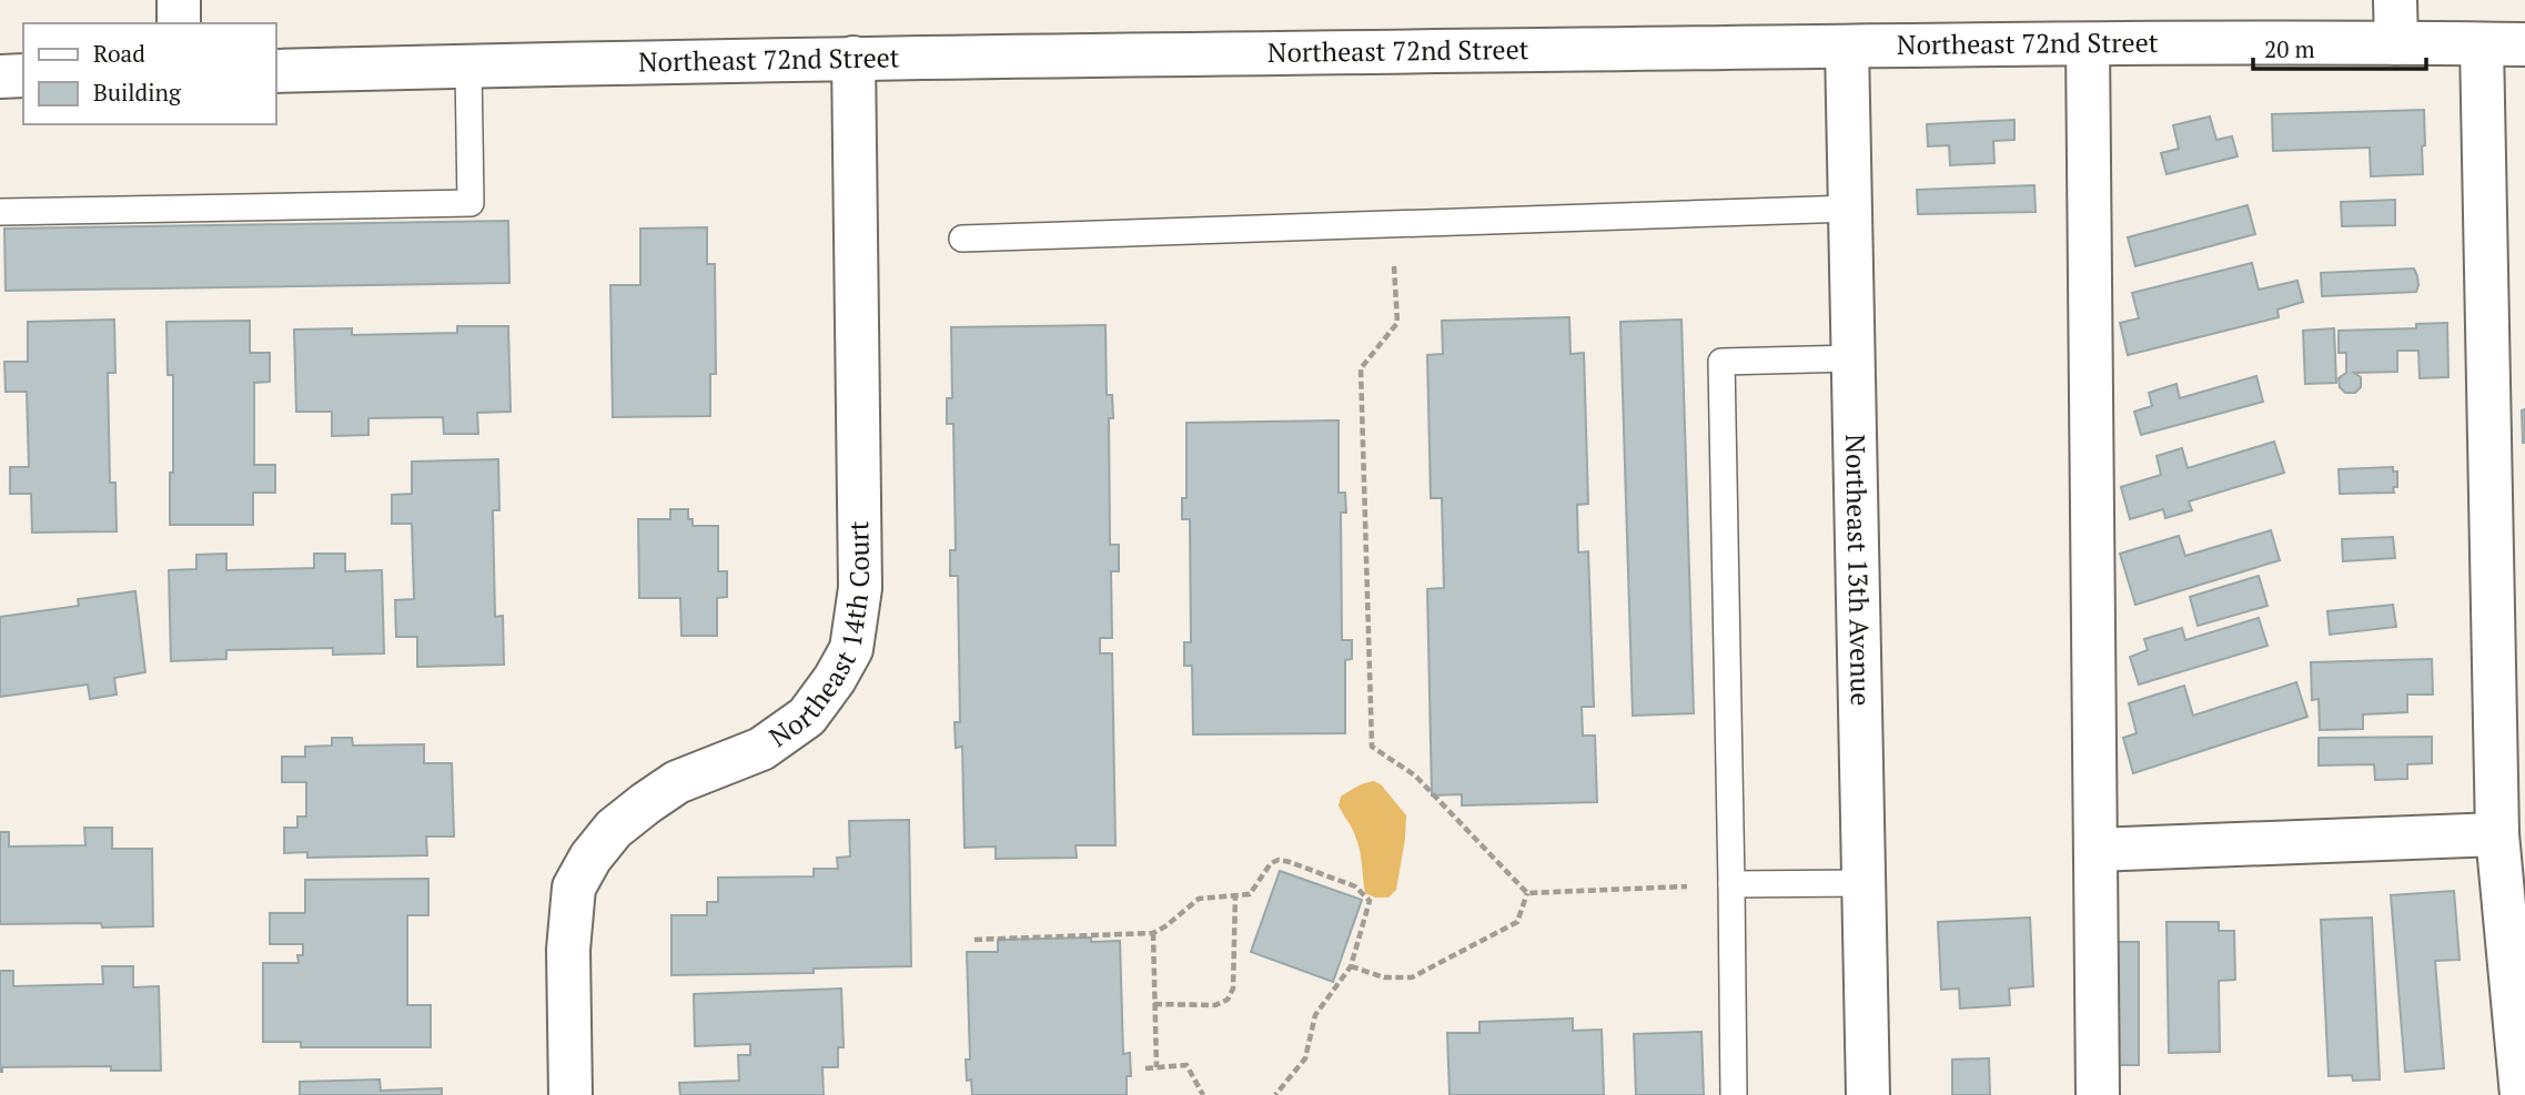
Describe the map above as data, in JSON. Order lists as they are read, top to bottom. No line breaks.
{"streets":{"street":["Northeast 72nd Street","Northeast 13th Avenue","Northeast 14th Court"]},"crossings":[["Northeast 72nd Street","Northeast 13th Avenue"],["Northeast 72nd Street","Northeast 14th Court"]],"legend":["Road","Building"],"scale_bar":"20 m"}
